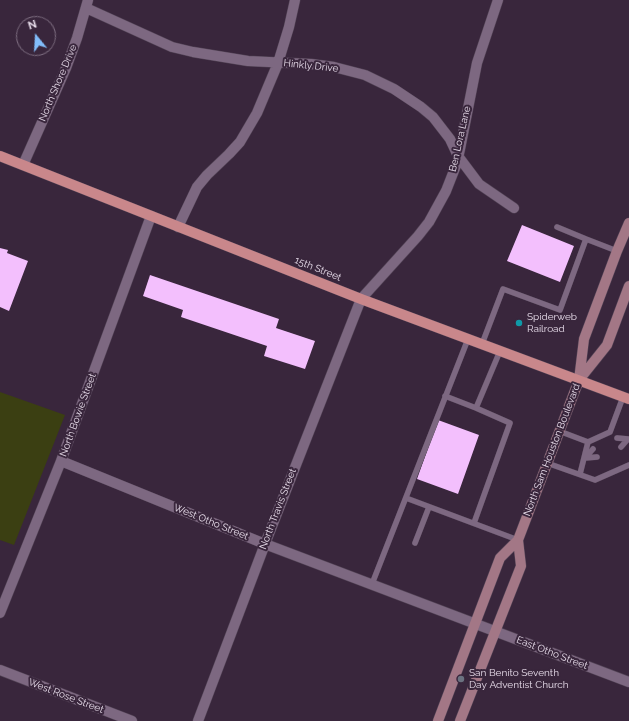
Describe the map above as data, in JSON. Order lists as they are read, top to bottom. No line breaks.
{"streets":{"main road":["15th Street","North Sam Houston Boulevard"],"street":["Hinkly Drive","North Shore Drive","Ben Lora Lane","North Bowie Street","North Travis Street","West Otho Street","East Otho Street","West Rose Street"]},"crossings":[["Hinkly Drive","North Shore Drive"],["Hinkly Drive","Ben Lora Lane"],["North Shore Drive","15th Street"],["Ben Lora Lane","15th Street"],["Ben Lora Lane","North Travis Street"],["15th Street","North Bowie Street"],["15th Street","North Sam Houston Boulevard"],["15th Street","North Travis Street"],["North Bowie Street","West Otho Street"],["North Sam Houston Boulevard","West Otho Street"],["North Sam Houston Boulevard","East Otho Street"],["North Travis Street","West Otho Street"],["West Otho Street","East Otho Street"]],"places":["Spiderweb Railroad","San Benito Seventh Day Adventist Church"],"north":"top"}
